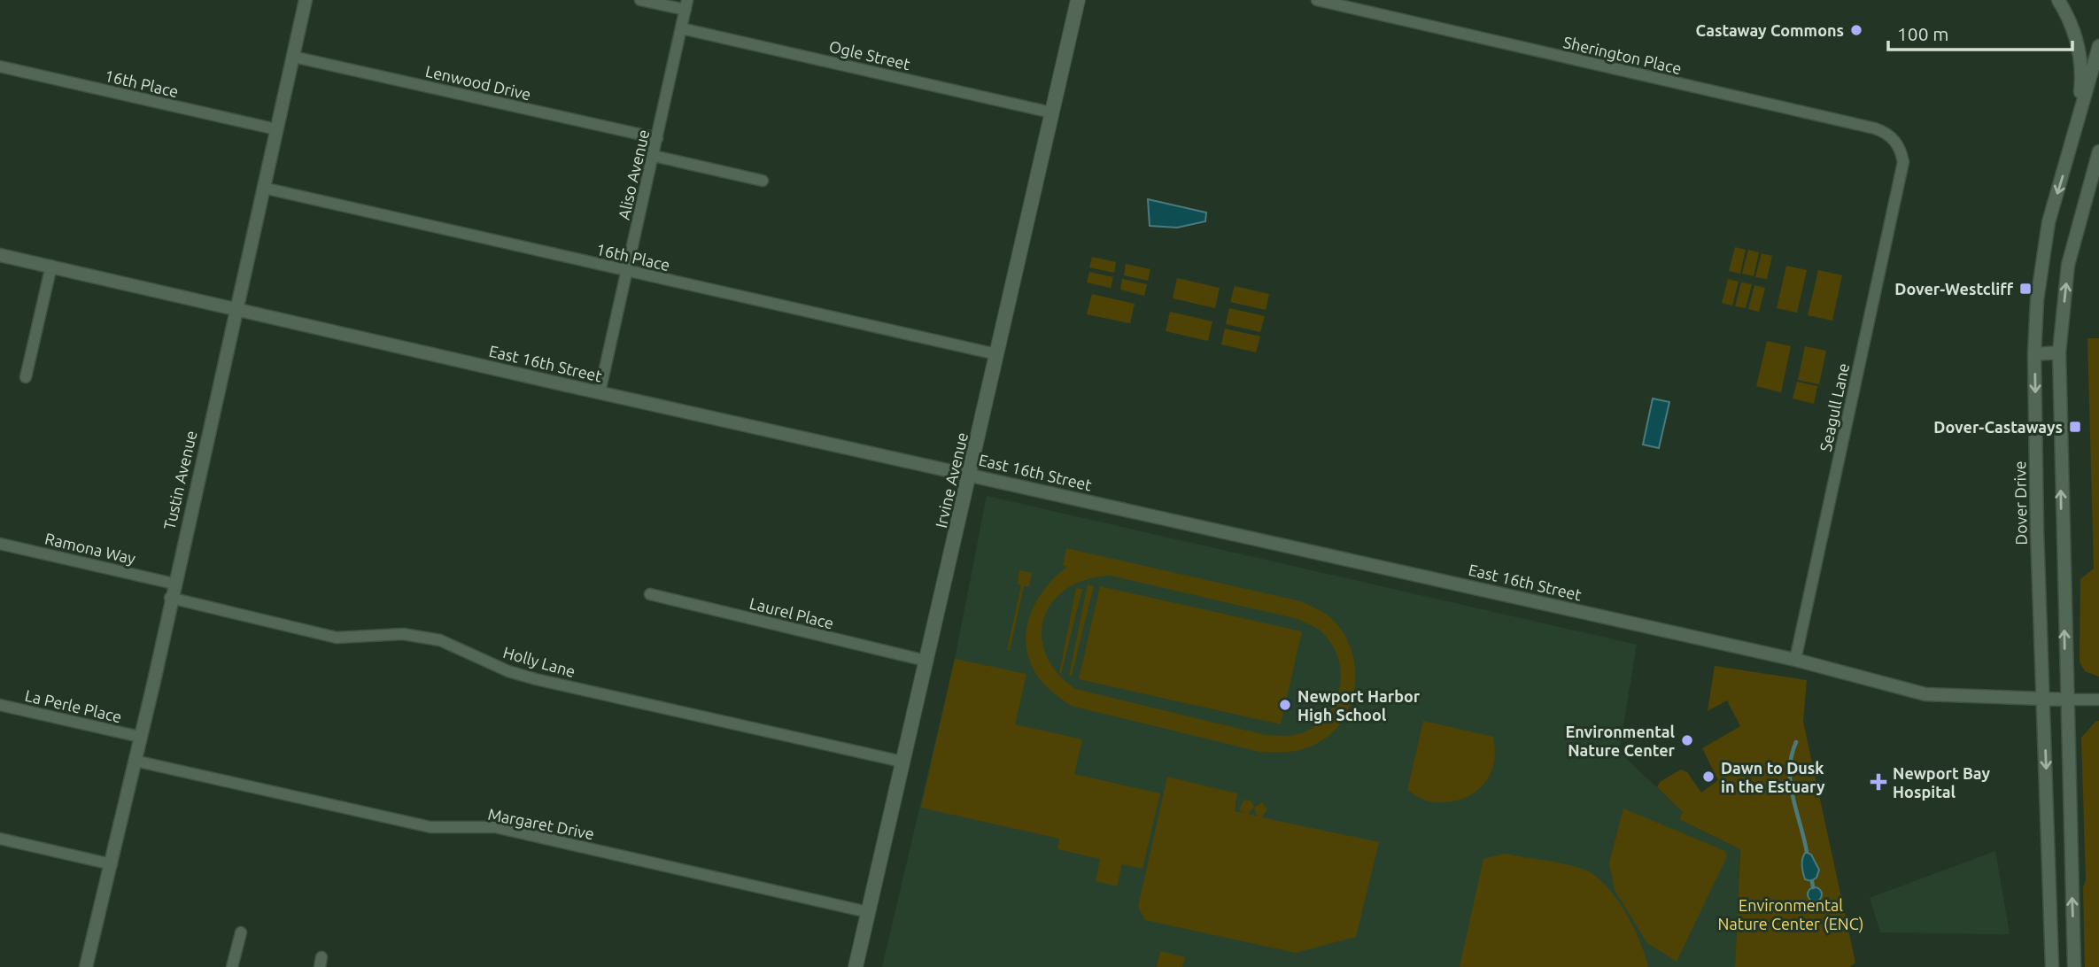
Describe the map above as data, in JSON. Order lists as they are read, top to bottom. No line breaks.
{"streets":{"main road":["Irvine Avenue"],"street":["Ogle Street","Sherington Place","Lenwood Drive","16th Place","Aliso Avenue","East 16th Street","Seagull Lane","Tustin Avenue","Dover Drive","Ramona Way","Laurel Place","Holly Lane","La Perle Place","Margaret Drive"]},"crossings":[["Ogle Street","Aliso Avenue"],["Ogle Street","Irvine Avenue"],["Sherington Place","Seagull Lane"],["Lenwood Drive","Aliso Avenue"],["Lenwood Drive","Tustin Avenue"],["16th Place","Aliso Avenue"],["16th Place","Tustin Avenue"],["16th Place","Irvine Avenue"],["Aliso Avenue","East 16th Street"],["East 16th Street","Seagull Lane"],["East 16th Street","Tustin Avenue"],["East 16th Street","Irvine Avenue"],["East 16th Street","Dover Drive"],["Tustin Avenue","Ramona Way"],["Tustin Avenue","Holly Lane"],["Tustin Avenue","La Perle Place"],["Tustin Avenue","Margaret Drive"],["Irvine Avenue","Laurel Place"],["Irvine Avenue","Holly Lane"],["Irvine Avenue","Margaret Drive"]],"parks":["Environmental Nature Center (ENC)"],"places":{"other":["Castaway Commons","Newport Harbor High School","Environmental Nature Center","Dawn to Dusk in the Estuary"],"transit":["Dover-Westcliff","Dover-Castaways"],"health":["Newport Bay Hospital"]},"scale_bar":"100 m"}
